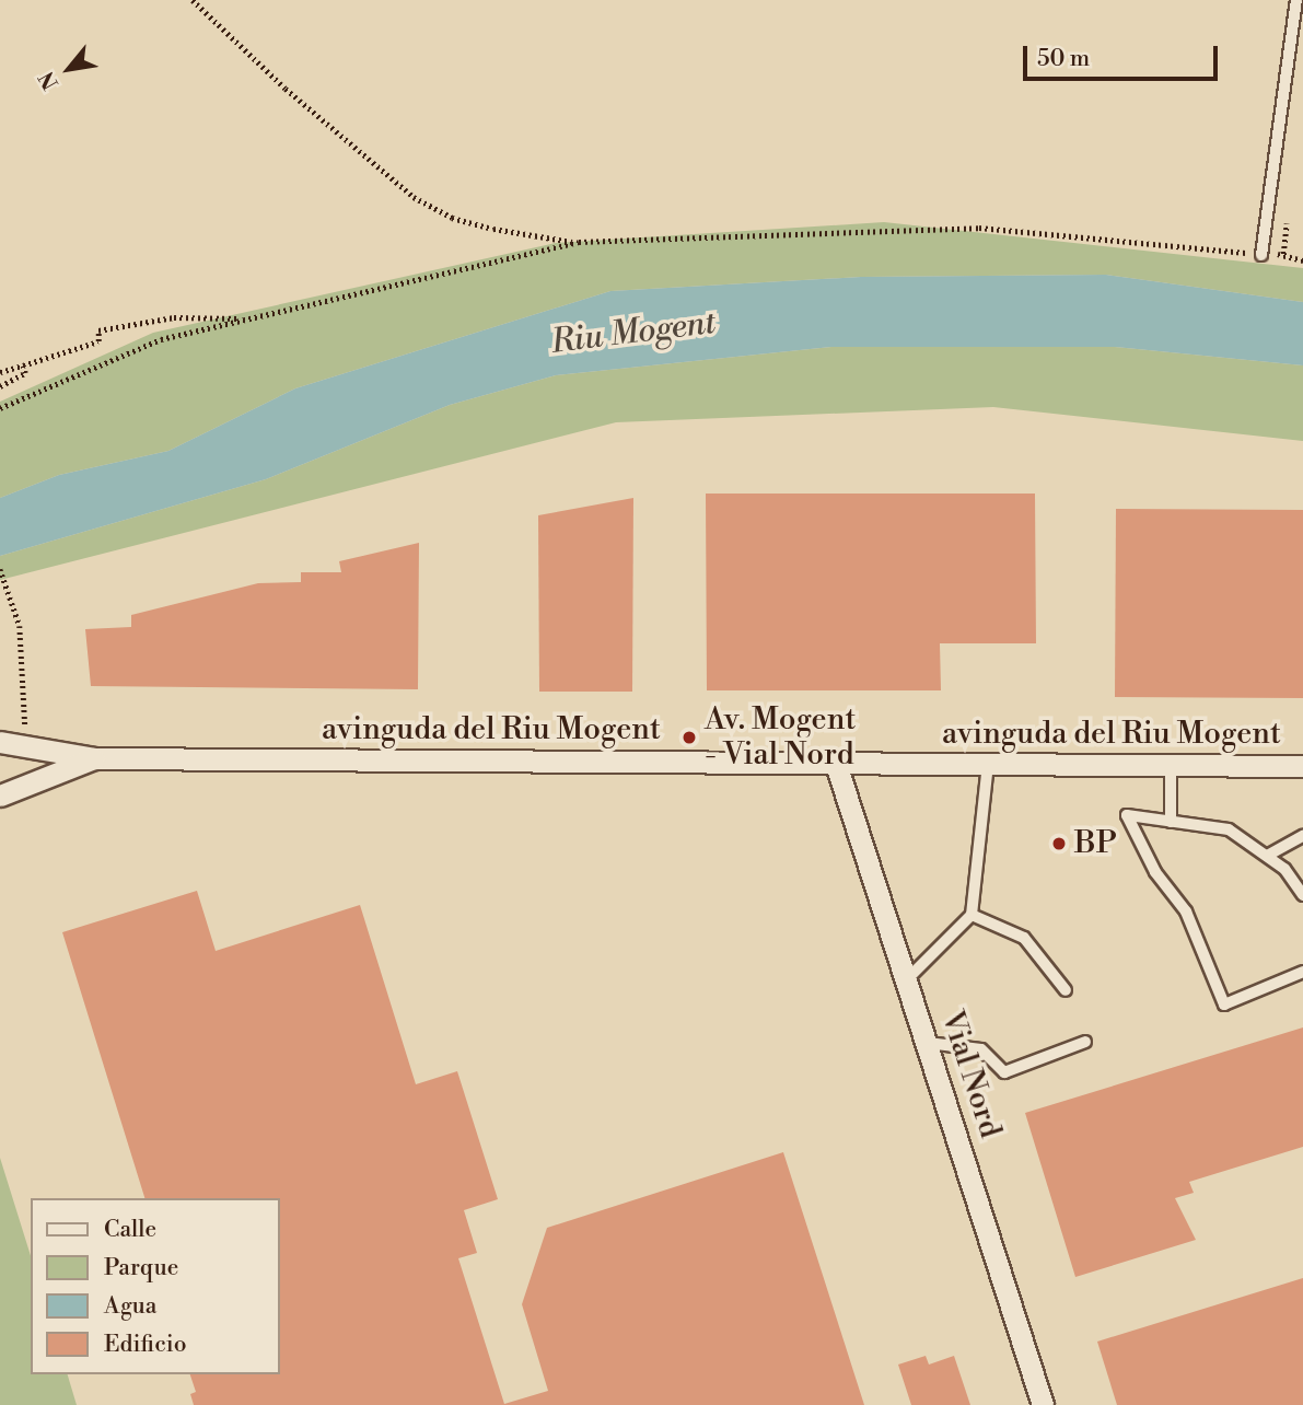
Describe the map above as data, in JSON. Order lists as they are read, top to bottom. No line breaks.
{"streets":{"street":["avinguda del Riu Mogent","Vial Nord"]},"crossings":[["avinguda del Riu Mogent","Vial Nord"]],"water":["Riu Mogent"],"places":["Av. Mogent - Vial Nord","BP"],"legend":["Calle","Parque","Agua","Edificio"],"scale_bar":"50 m","north":"bottom left"}
